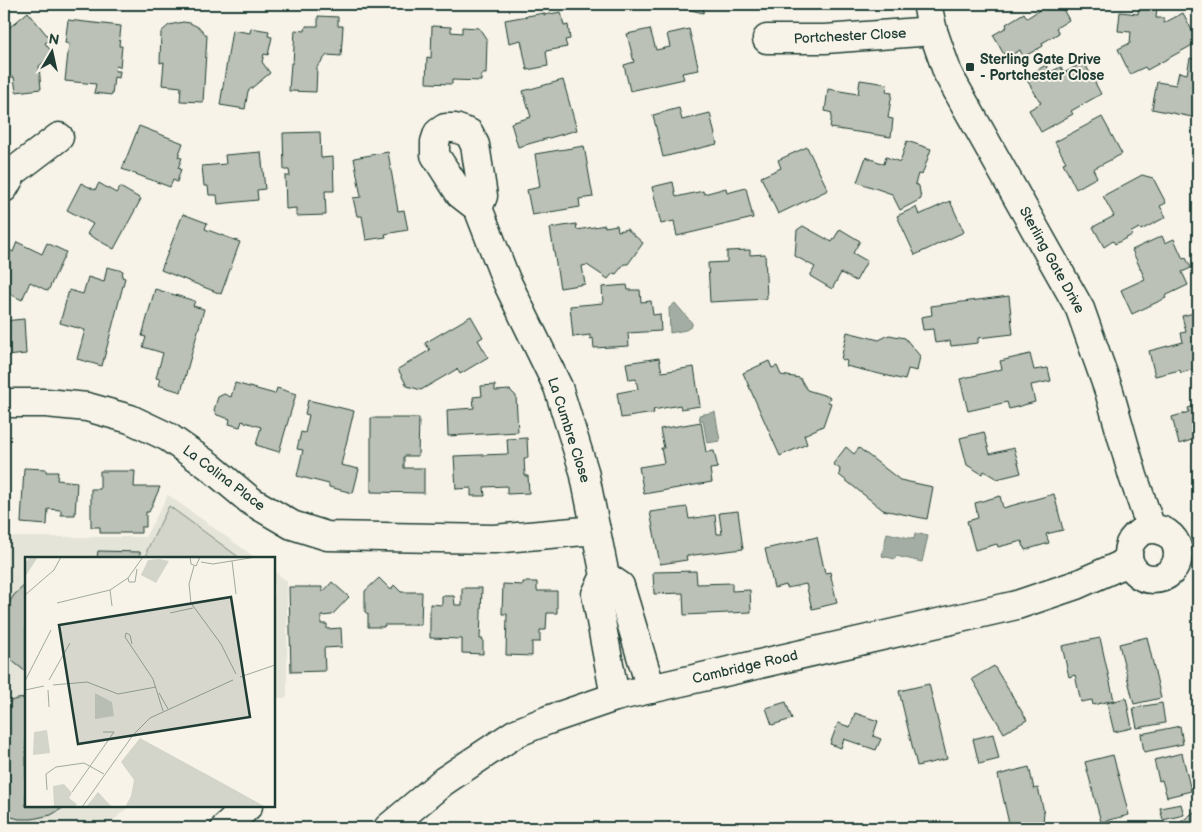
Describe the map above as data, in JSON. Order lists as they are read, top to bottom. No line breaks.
{"streets":{"street":["Portchester Close","Sterling Gate Drive","La Cumbre Close","La Colina Place","Cambridge Road"]},"crossings":[["Portchester Close","Sterling Gate Drive"],["Sterling Gate Drive","Cambridge Road"],["La Cumbre Close","La Colina Place"]],"places":{"transit":["Sterling Gate Drive - Portchester Close"]},"north":"top"}
